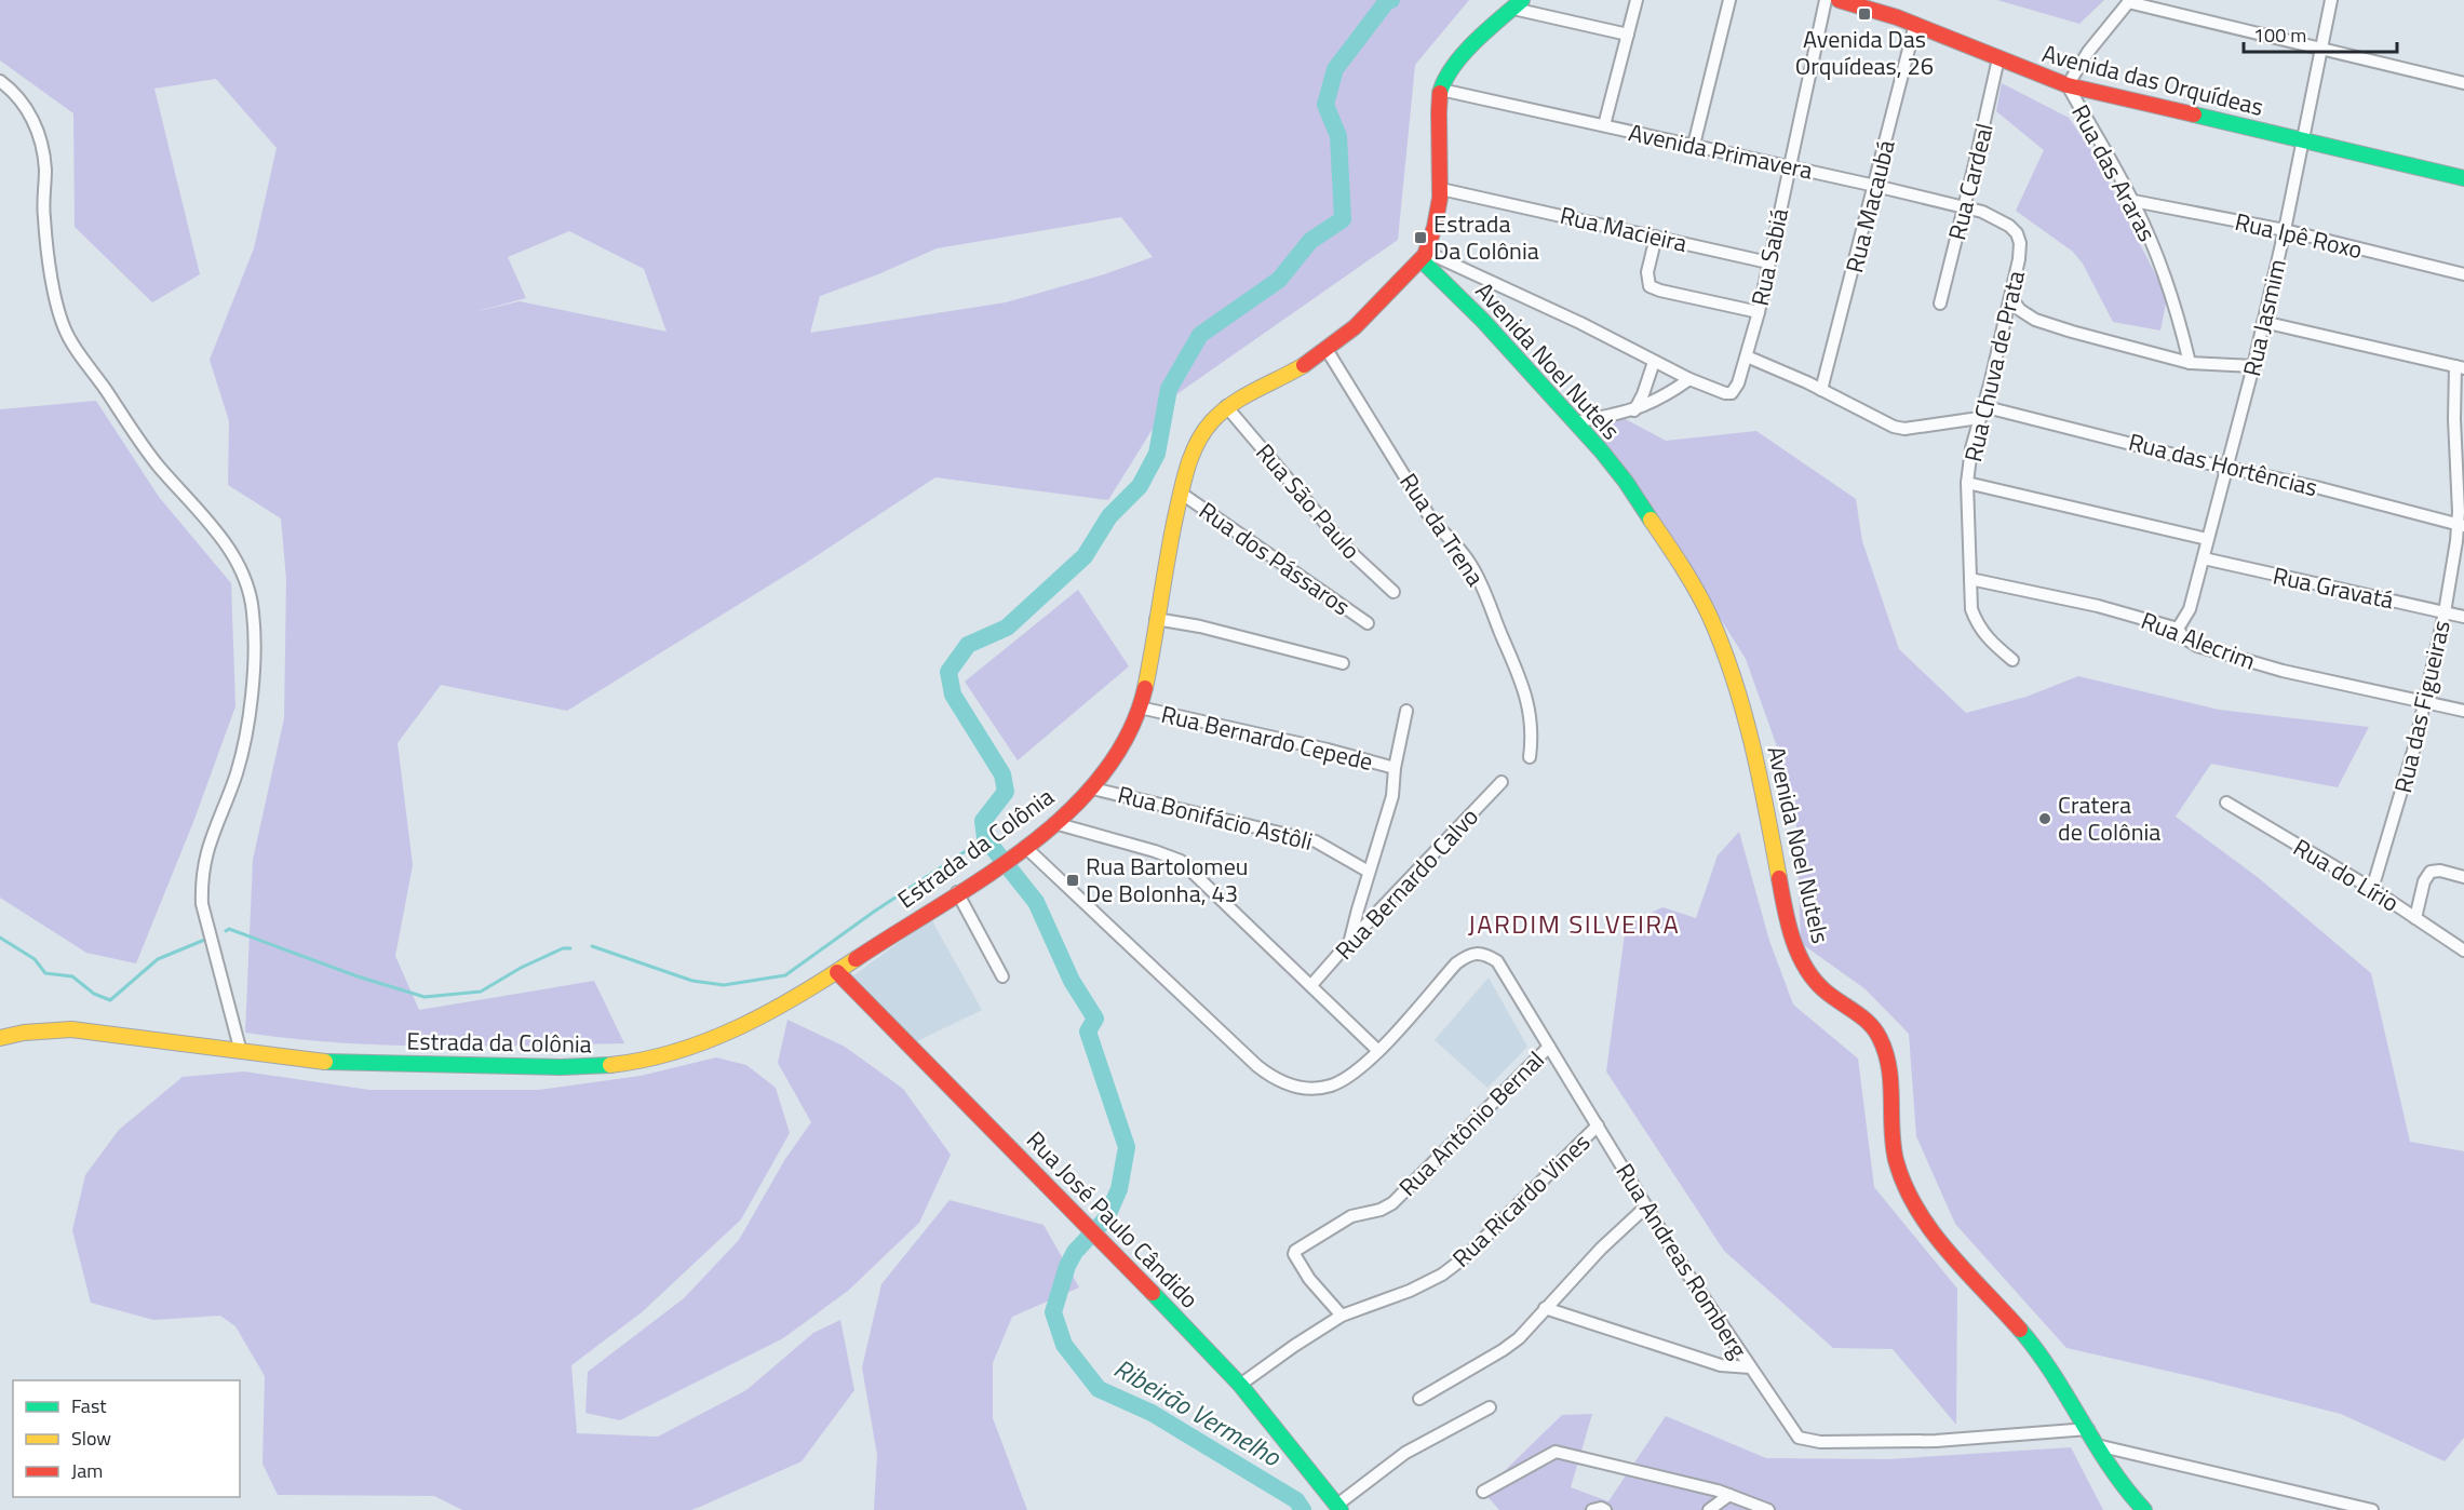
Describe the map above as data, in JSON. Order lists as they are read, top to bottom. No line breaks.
{"streets":{"street":["Avenida das Orquídeas","Avenida Primavera","Rua das Araras","Rua Cardeal","Rua Macaubá","Rua Macieira","Rua Ipê Roxo","Rua Sabiá","Rua Jasmim","Avenida Noel Nutels","Rua Chuva de Prata","Rua das Hortências","Rua São Paulo","Rua da Trena","Rua dos Pássaros","Rua Gravatá","Rua Alecrim","Rua das Figueiras","Rua Bernardo Cepede","Rua Bonifácio Astôli","Estrada da Colônia","Rua do Lírio","Rua Bernardo Calvo","Rua Antônio Bernal","Rua Ricardo Vines","Rua José Paulo Cândido","Rua Andreas Romberg"]},"crossings":[["Avenida das Orquídeas","Rua das Araras"],["Avenida das Orquídeas","Rua Cardeal"],["Avenida das Orquídeas","Rua Macaubá"],["Avenida das Orquídeas","Rua Jasmim"],["Avenida Primavera","Rua Cardeal"],["Avenida Primavera","Rua Macaubá"],["Avenida Primavera","Rua Sabiá"],["Avenida Primavera","Rua Chuva de Prata"],["Avenida Primavera","Estrada da Colônia"],["Rua das Araras","Rua Ipê Roxo"],["Rua Macieira","Rua Sabiá"],["Rua Macieira","Estrada da Colônia"],["Rua Ipê Roxo","Rua Jasmim"],["Rua Jasmim","Rua das Hortências"],["Rua Jasmim","Rua Gravatá"],["Rua Jasmim","Rua Alecrim"],["Avenida Noel Nutels","Estrada da Colônia"],["Avenida Noel Nutels","Rua Andreas Romberg"],["Rua Chuva de Prata","Rua das Hortências"],["Rua Chuva de Prata","Rua Alecrim"],["Rua das Hortências","Rua das Figueiras"],["Rua São Paulo","Estrada da Colônia"],["Rua da Trena","Estrada da Colônia"],["Rua dos Pássaros","Estrada da Colônia"],["Rua Gravatá","Rua das Figueiras"],["Rua Alecrim","Rua das Figueiras"],["Rua das Figueiras","Rua do Lírio"],["Rua Bernardo Cepede","Estrada da Colônia"],["Rua Bonifácio Astôli","Estrada da Colônia"],["Estrada da Colônia","Rua José Paulo Cândido"],["Rua Antônio Bernal","Rua Ricardo Vines"],["Rua Antônio Bernal","Rua Andreas Romberg"],["Rua Ricardo Vines","Rua José Paulo Cândido"],["Rua Ricardo Vines","Rua Andreas Romberg"]],"districts":["JARDIM SILVEIRA"],"water":["Ribeirão Vermelho"],"places":{"transit":["Avenida Das Orquídeas, 26","Estrada Da Colônia","Rua Bartolomeu De Bolonha, 43"],"other":["Cratera de Colônia"]},"legend":["Fast","Slow","Jam"],"scale_bar":"100 m"}
